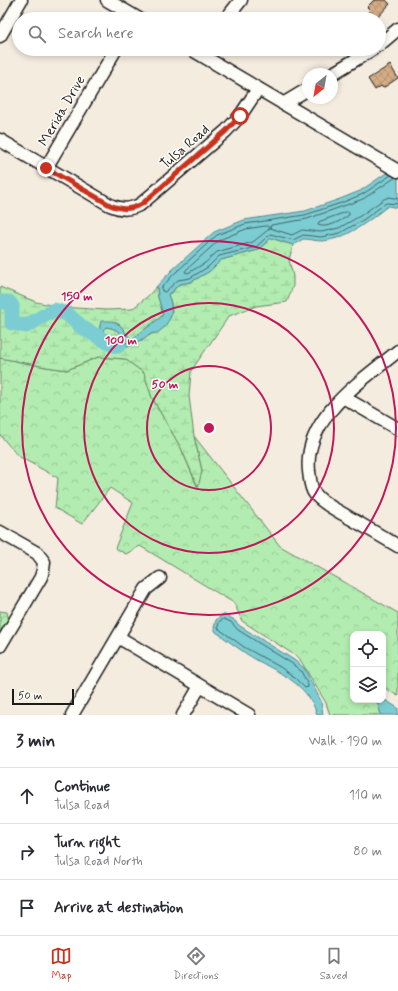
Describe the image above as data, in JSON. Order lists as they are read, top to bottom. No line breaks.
{"streets":{"street":["Merida Drive","Tulsa Road"]},"crossings":[["Merida Drive","Tulsa Road"]],"scale_bar":"50 m","north":"bottom left","page":{"search":"Search here","scale":"50 m","heading":["3 min","Walk · 190 m"],"list":[["Continue","Tulsa Road","110 m"],["Turn right","Tulsa Road North","80 m"],"Arrive at destination"],"nav":["Map","Directions","Saved"]},"rings":["150 m","100 m","50 m"]}
